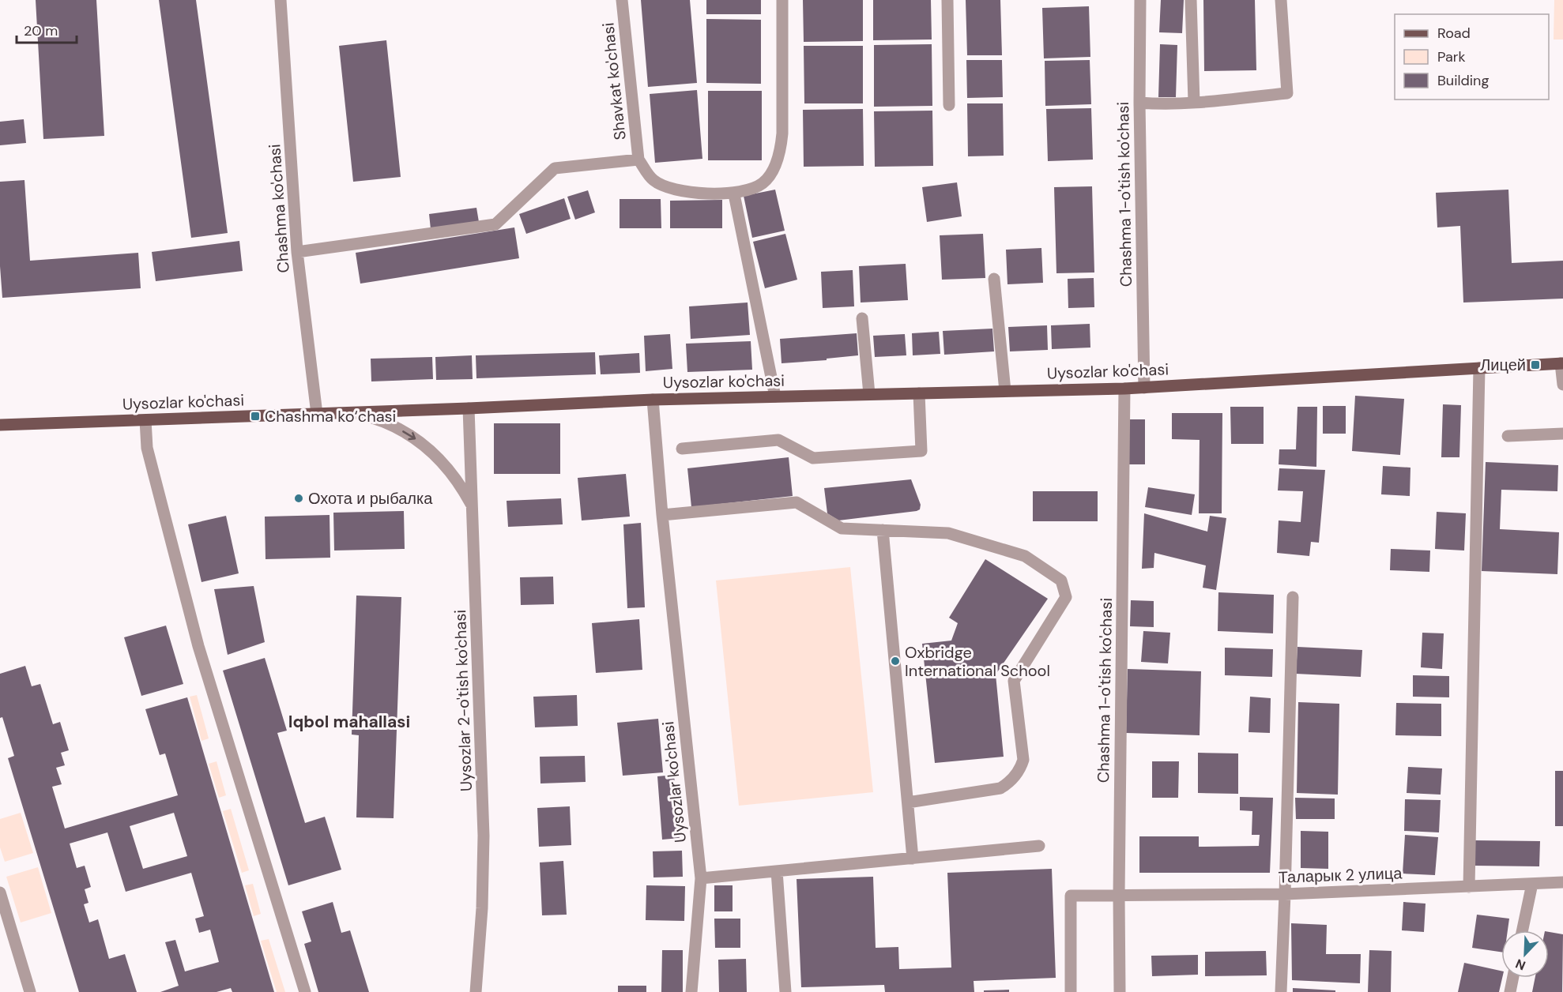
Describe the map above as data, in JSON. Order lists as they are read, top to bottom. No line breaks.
{"streets":{"main road":["Uysozlar ko'chasi"],"street":["Shavkat ko'chasi","Chashma 1-o'tish ko'chasi","Chashma ko'chasi","Uysozlar 2-o'tish ko'chasi","Таларык 2 улица"]},"crossings":[["Chashma 1-o'tish ko'chasi","Uysozlar ko'chasi"],["Chashma 1-o'tish ko'chasi","Таларык 2 улица"],["Chashma ko'chasi","Uysozlar ko'chasi"],["Uysozlar ko'chasi","Uysozlar 2-o'tish ko'chasi"]],"districts":["Iqbol mahallasi"],"places":{"transit":["Лицей","Chashma ko‘chasi"],"other":["Охота и рыбалка","Oxbridge International School"]},"legend":["Road","Park","Building"],"scale_bar":"20 m","north":"bottom left"}
